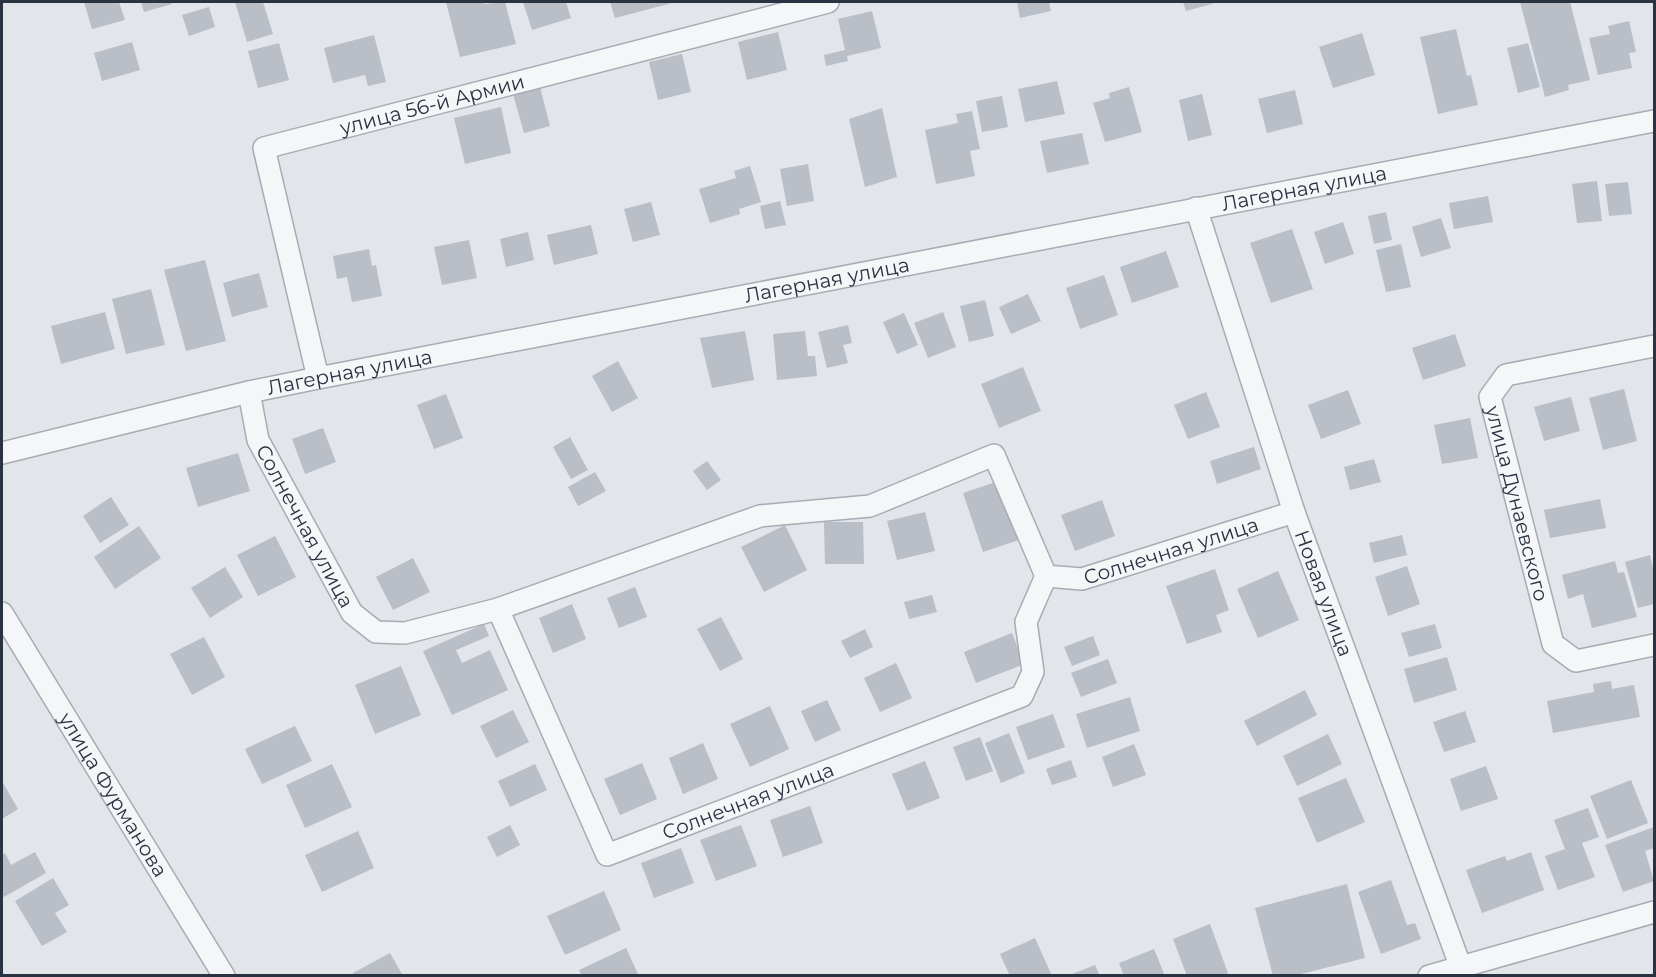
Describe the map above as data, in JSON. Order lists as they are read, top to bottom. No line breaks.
{"streets":{"street":["улица 56-й Армии","Лагерная улица","улица Дунаевского","Солнечная улица","Новая улица","улица Фурманова"]},"crossings":[["улица 56-й Армии","Лагерная улица"],["Лагерная улица","Солнечная улица"],["Лагерная улица","Новая улица"],["Солнечная улица","Новая улица"]]}
